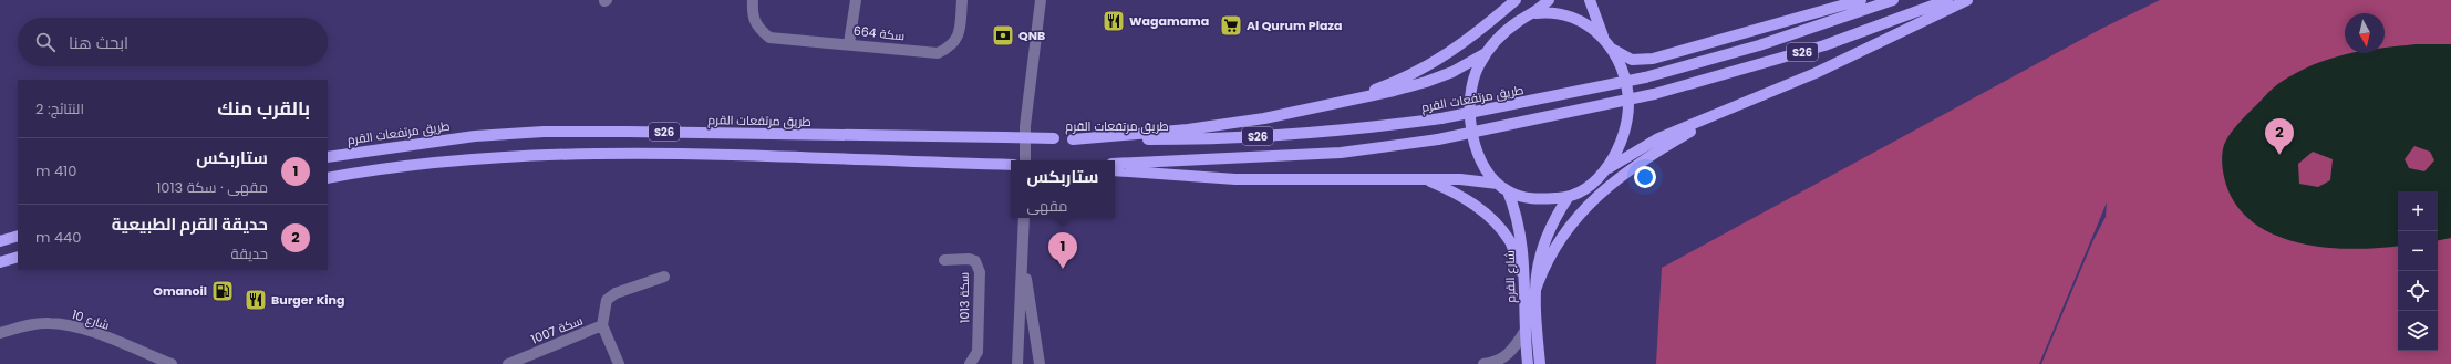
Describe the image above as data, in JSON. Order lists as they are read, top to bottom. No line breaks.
{"streets":{"main road":["S26","طريق مرتفعات القرم","شارع القرم"],"street":["سكة 664","سكة 1013","شارع 10","سكة 1007"]},"places":{"restaurant":["Wagamama","Burger King"],"supermarket":["Al Qurum Plaza"],"bank":["QNB"],"fuel station":["Omanoil"]},"north":"bottom","page":{"search":"ابحث هنا","heading":["بالقرب منك","النتائج: 2"],"pins":["2","1"],"list":[{"mark":"1","name":"ستاربكس","note":"مقهى · سكة 1013","value":"410 m"},{"mark":"2","name":"حديقة القرم الطبيعية","note":"حديقة","value":"440 m"}],"popup":["ستاربكس","مقهى"],"map_buttons":["+","−"]}}
